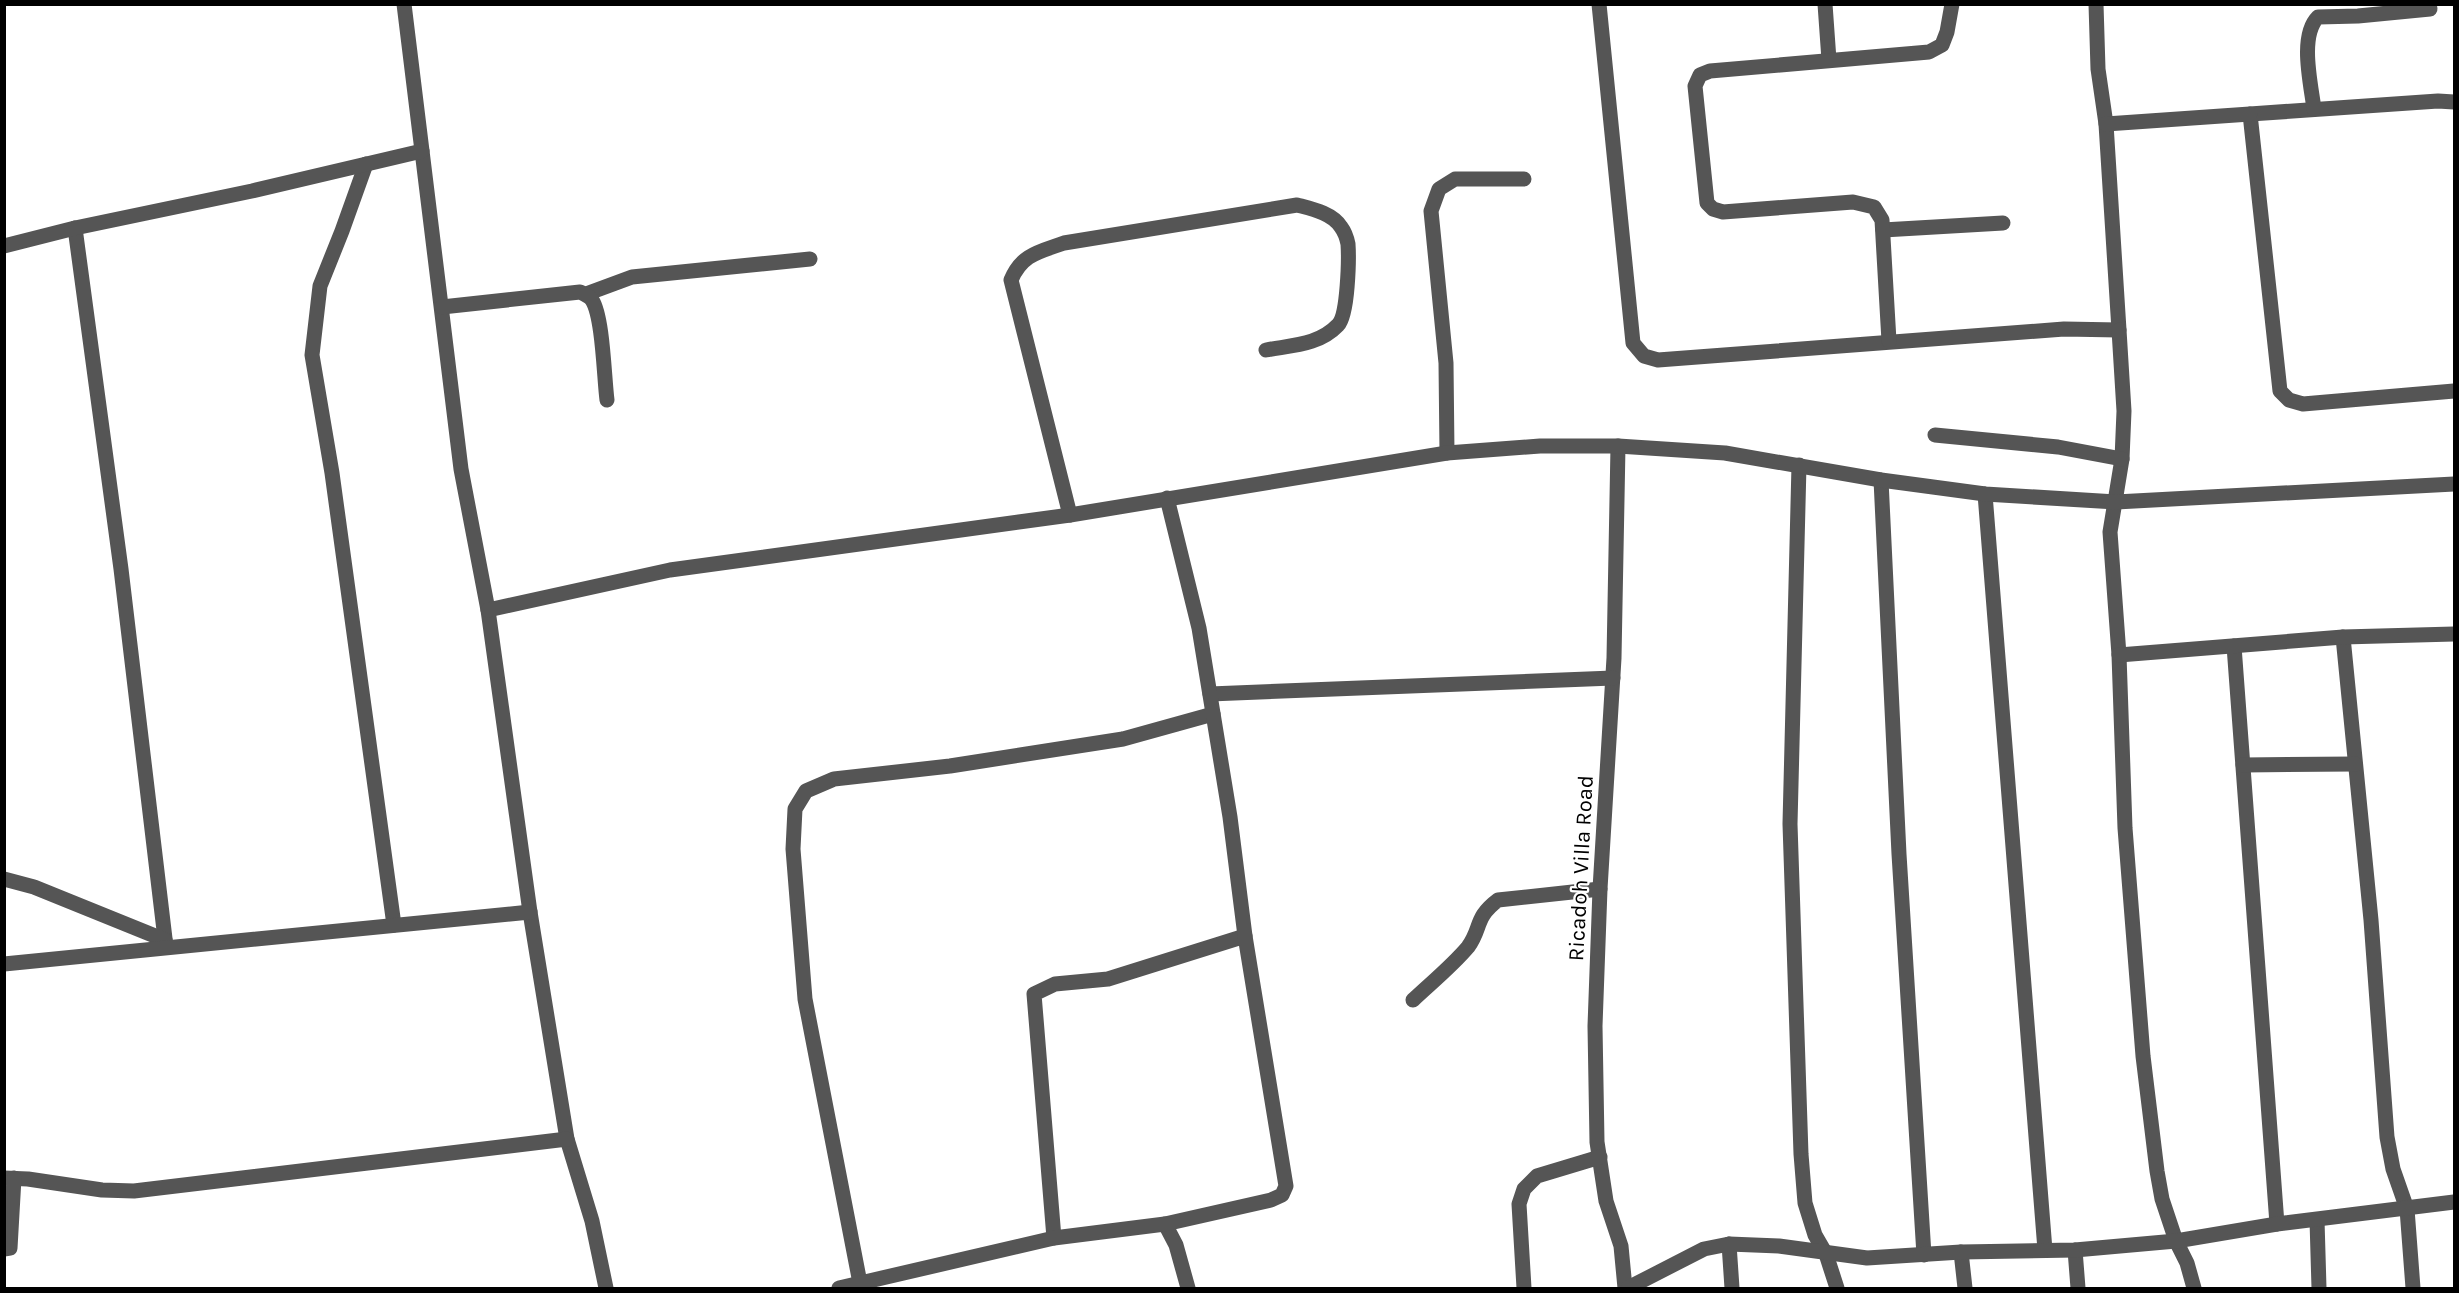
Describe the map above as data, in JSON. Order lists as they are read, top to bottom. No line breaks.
{"streets":{"street":["Ricadoh Villa Road"]}}
